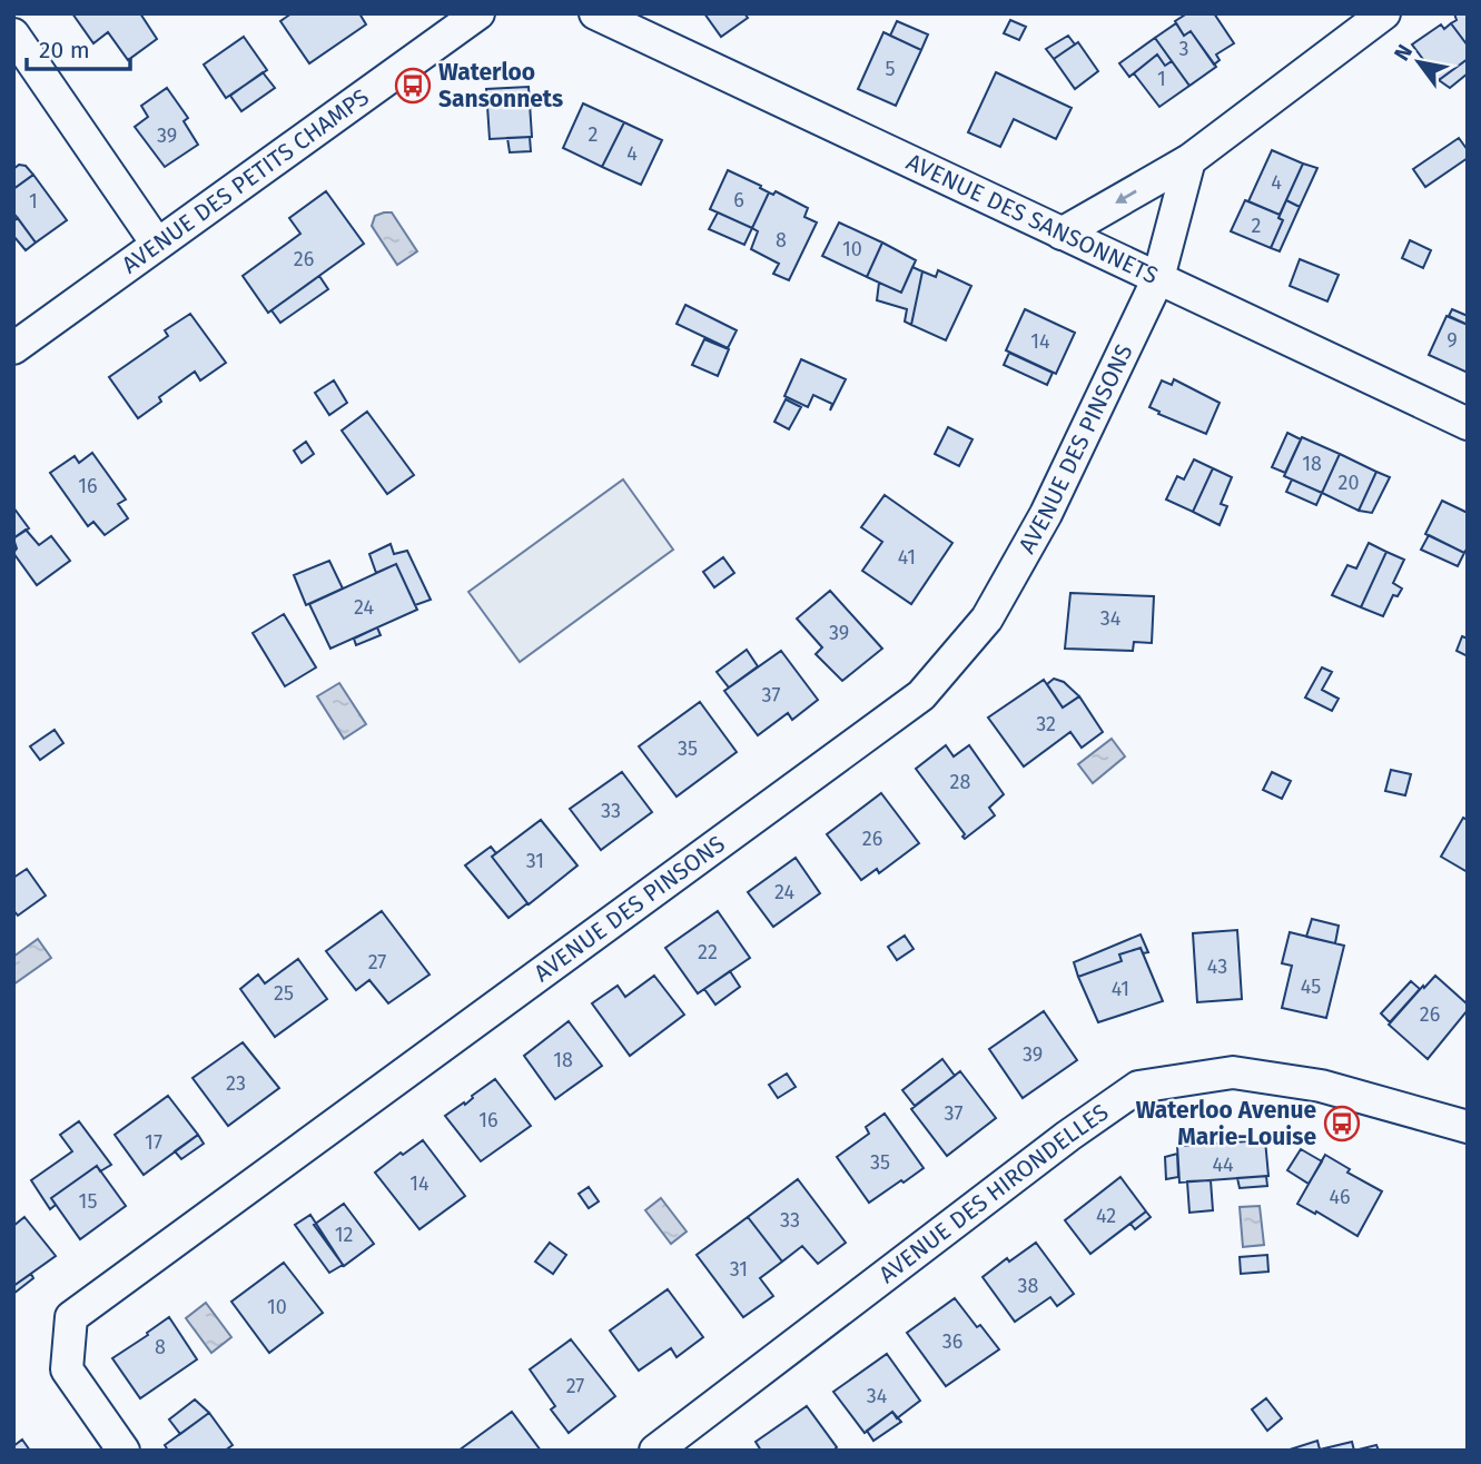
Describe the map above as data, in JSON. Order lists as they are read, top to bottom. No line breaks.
{"streets":{"street":["AVENUE DES PETITS CHAMPS","AVENUE DES SANSONNETS","AVENUE DES PINSONS","AVENUE DES HIRONDELLES"]},"crossings":[["AVENUE DES SANSONNETS","AVENUE DES PINSONS"]],"places":{"bus stop":["Waterloo Sansonnets","Waterloo Avenue Marie-Louise"]},"house_numbers":["3","5","1","2","39","4","4","6","1","2","8","10","26","9","14","18","20","16","41","24","34","39","37","32","35","28","33","26","31","24","22","27","43","45","41","25","26","39","18","23","37","16","17","35","44","14","46","15","42","33","12","31","38","10","36","8","27","34"],"scale_bar":"20 m","north":"top left"}
